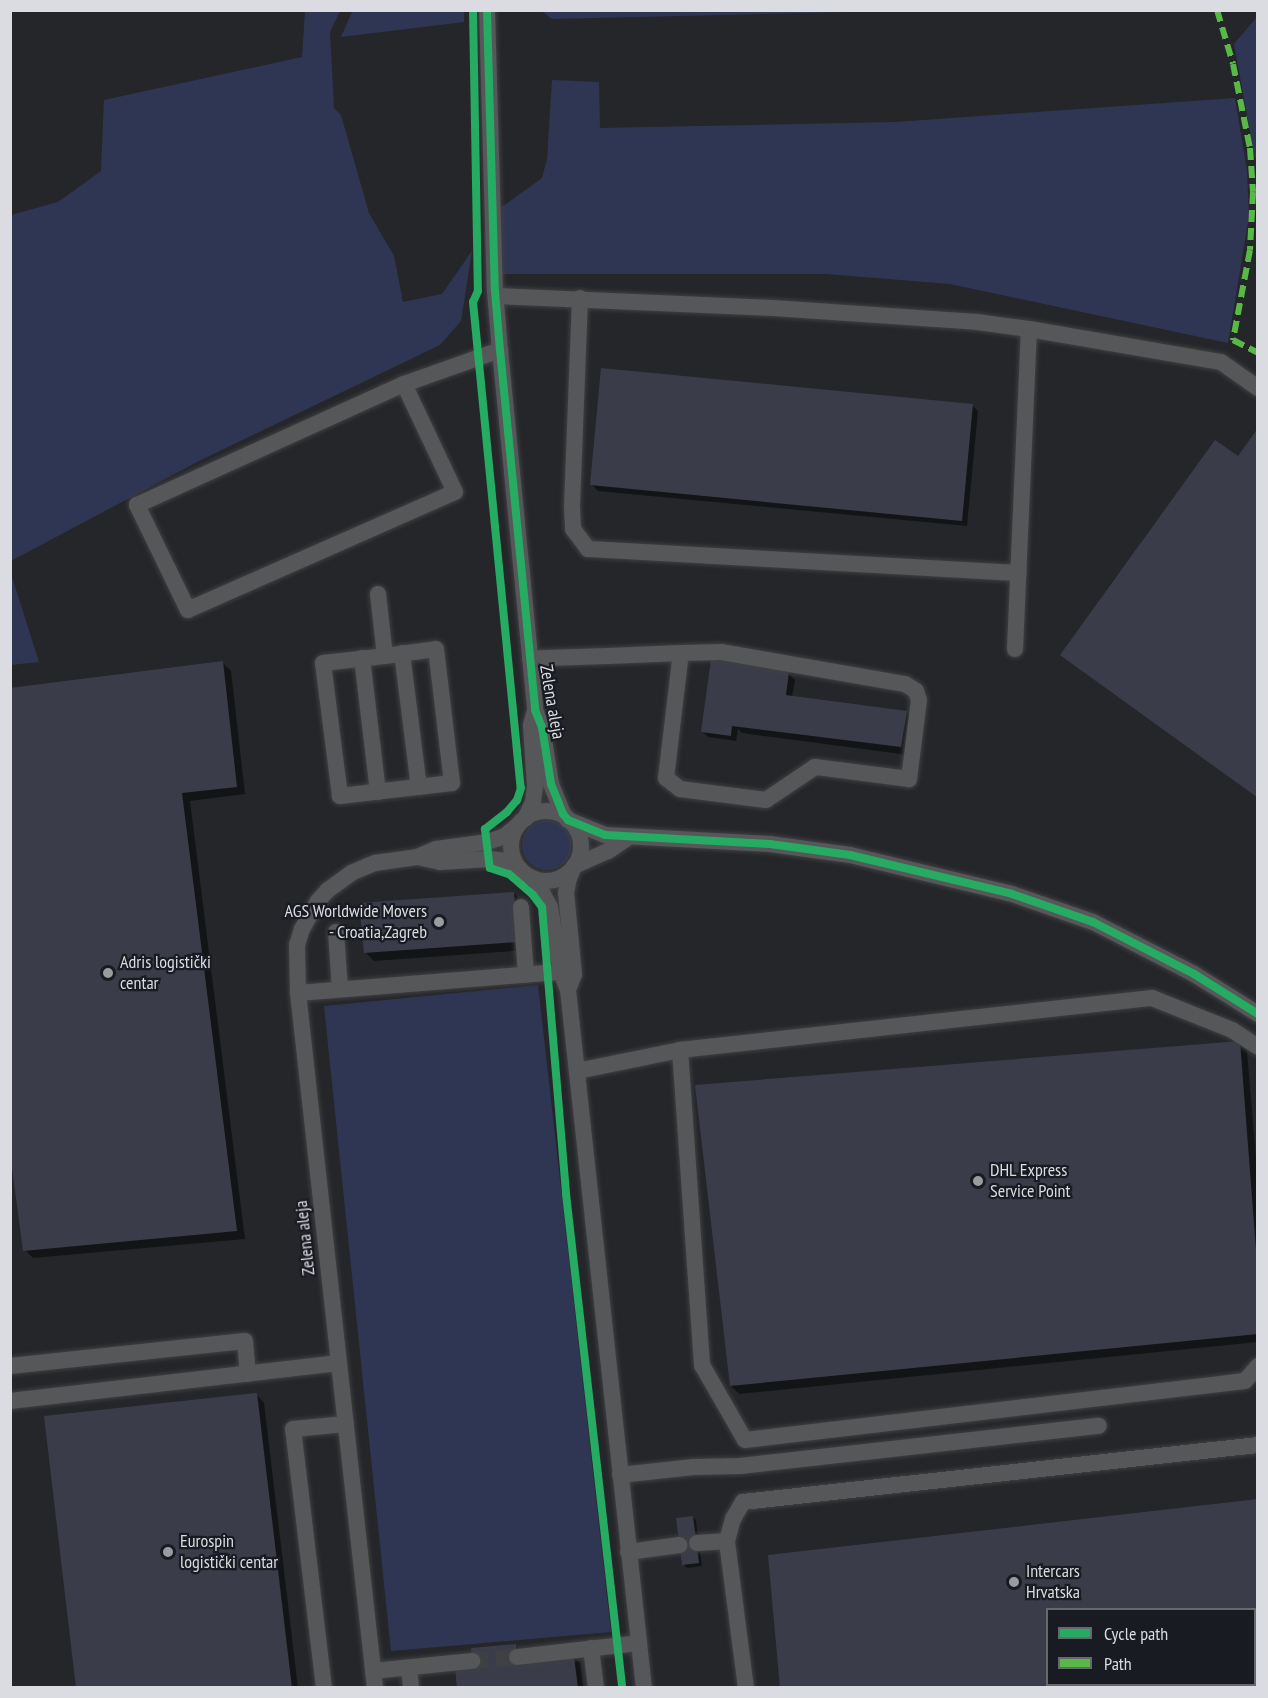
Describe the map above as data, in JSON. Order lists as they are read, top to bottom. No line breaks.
{"streets":{"street":["Zelena aleja"]},"places":["AGS Worldwide Movers - Croatia,Zagreb","Adris logistički centar","DHL Express Service Point","Eurospin logistički centar","Intercars Hrvatska"],"legend":["Cycle path","Path"]}
